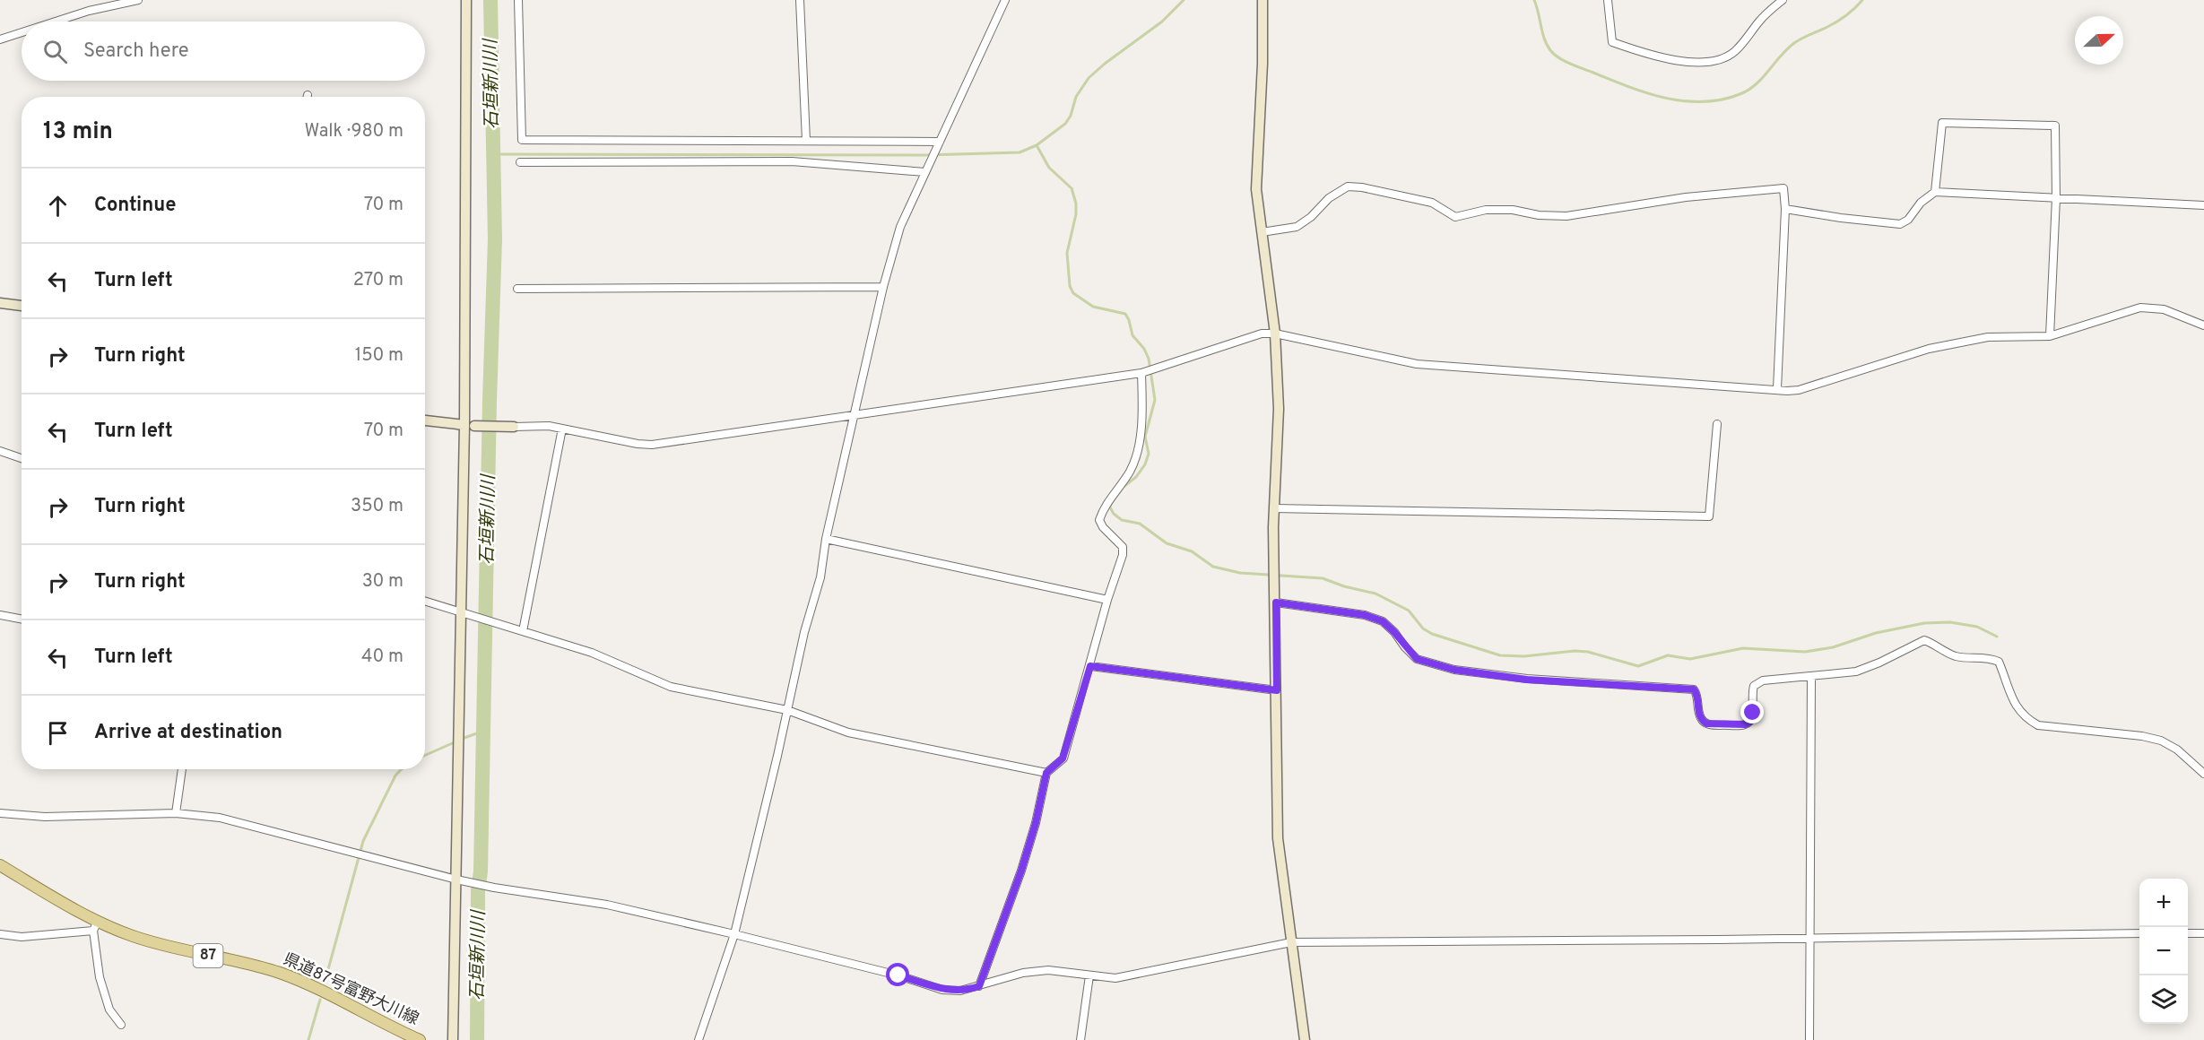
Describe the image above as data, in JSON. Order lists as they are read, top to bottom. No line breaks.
{"streets":{"main road":["87","県道87号富野大川線"]},"water":["石垣新川川"],"north":"right","page":{"search":"Search here","heading":["13 min","Walk · 980 m"],"list":[["Continue","70 m"],["Turn left","270 m"],["Turn right","150 m"],["Turn left","70 m"],["Turn right","350 m"],["Turn right","30 m"],["Turn left","40 m"],"Arrive at destination"],"map_buttons":["+","−"]}}
